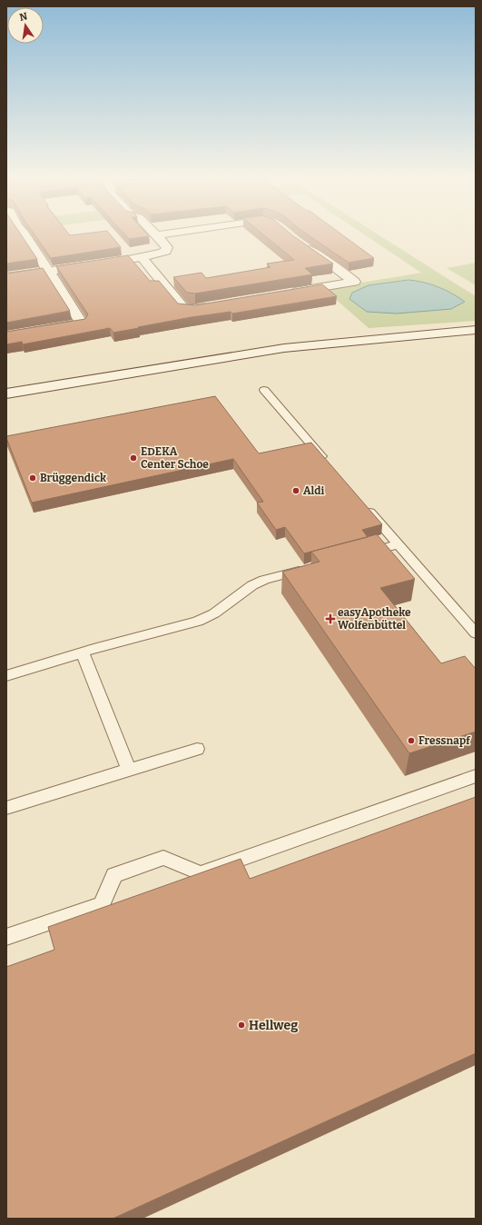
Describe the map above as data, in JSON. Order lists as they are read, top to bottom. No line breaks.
{"places":{"other":["EDEKA Center Schoe","Brüggendick","Aldi","Fressnapf","Hellweg"],"health":["easyApotheke Wolfenbüttel"]},"north":"top"}
